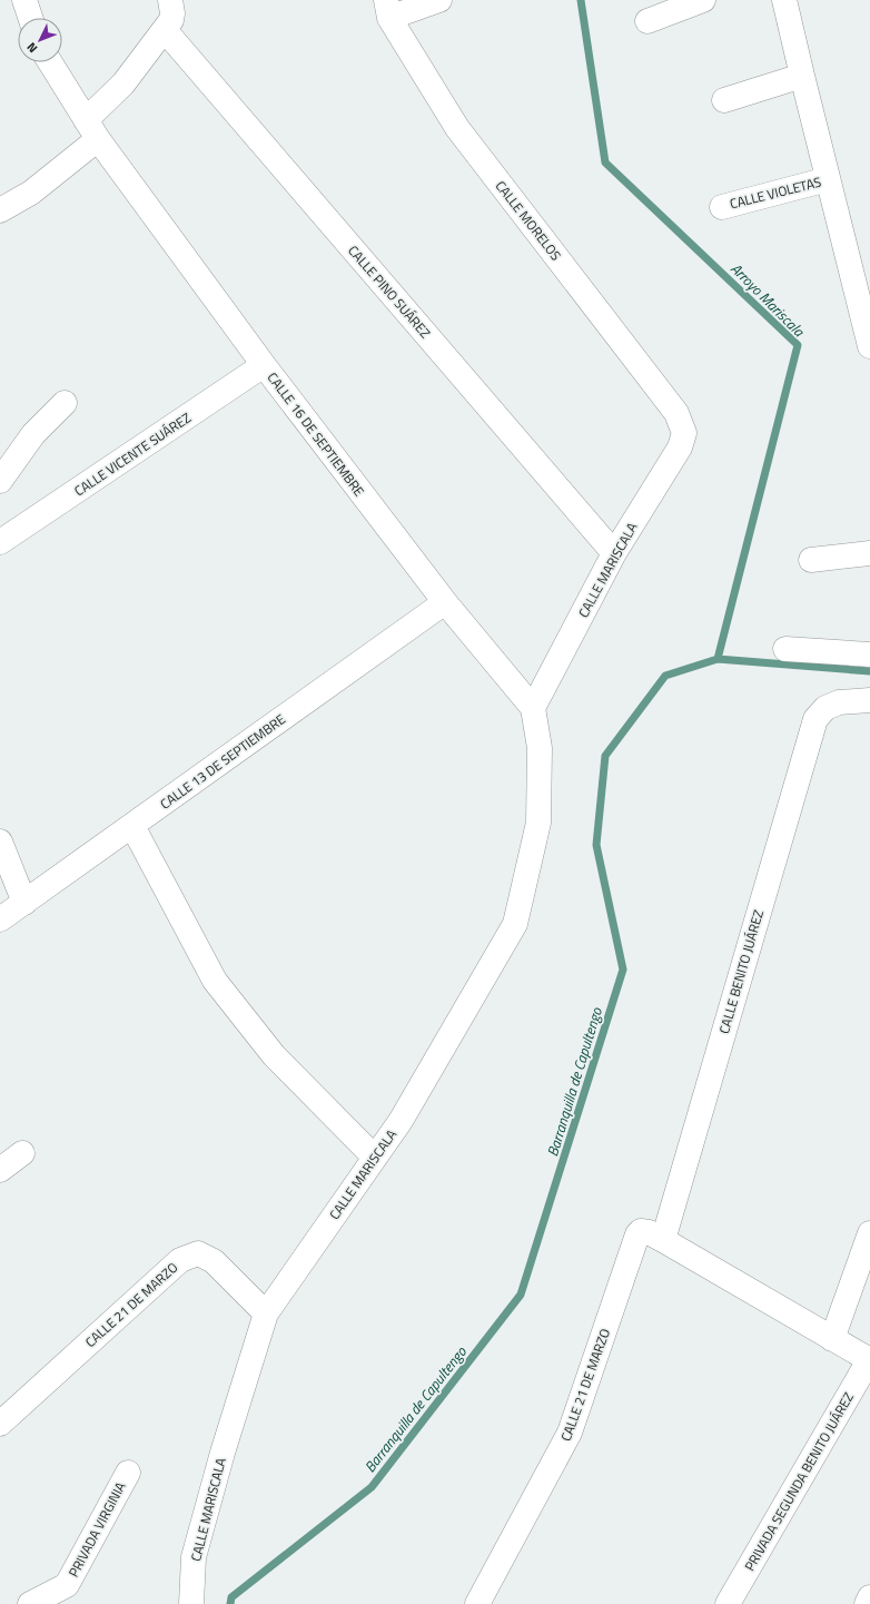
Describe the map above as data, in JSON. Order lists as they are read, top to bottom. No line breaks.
{"streets":{"street":["CALLE VIOLETAS","CALLE MORELOS","CALLE PINO SUÁREZ","CALLE 16 DE SEPTIEMBRE","CALLE VICENTE SUÁREZ","CALLE MARISCALA","CALLE 13 DE SEPTIEMBRE","CALLE BENITO JUÁREZ","CALLE 21 DE MARZO","PRIVADA SEGUNDA BENITO JUÁREZ","PRIVADA VIRGINIA"]},"crossings":[["CALLE MORELOS","CALLE MARISCALA"],["CALLE PINO SUÁREZ","CALLE MARISCALA"],["CALLE 16 DE SEPTIEMBRE","CALLE VICENTE SUÁREZ"],["CALLE 16 DE SEPTIEMBRE","CALLE MARISCALA"],["CALLE 16 DE SEPTIEMBRE","CALLE 13 DE SEPTIEMBRE"],["CALLE MARISCALA","CALLE 21 DE MARZO"],["CALLE BENITO JUÁREZ","CALLE 21 DE MARZO"]],"water":["Arroyo Mariscala","Barranquilla de Capultengo"],"north":"bottom left"}
